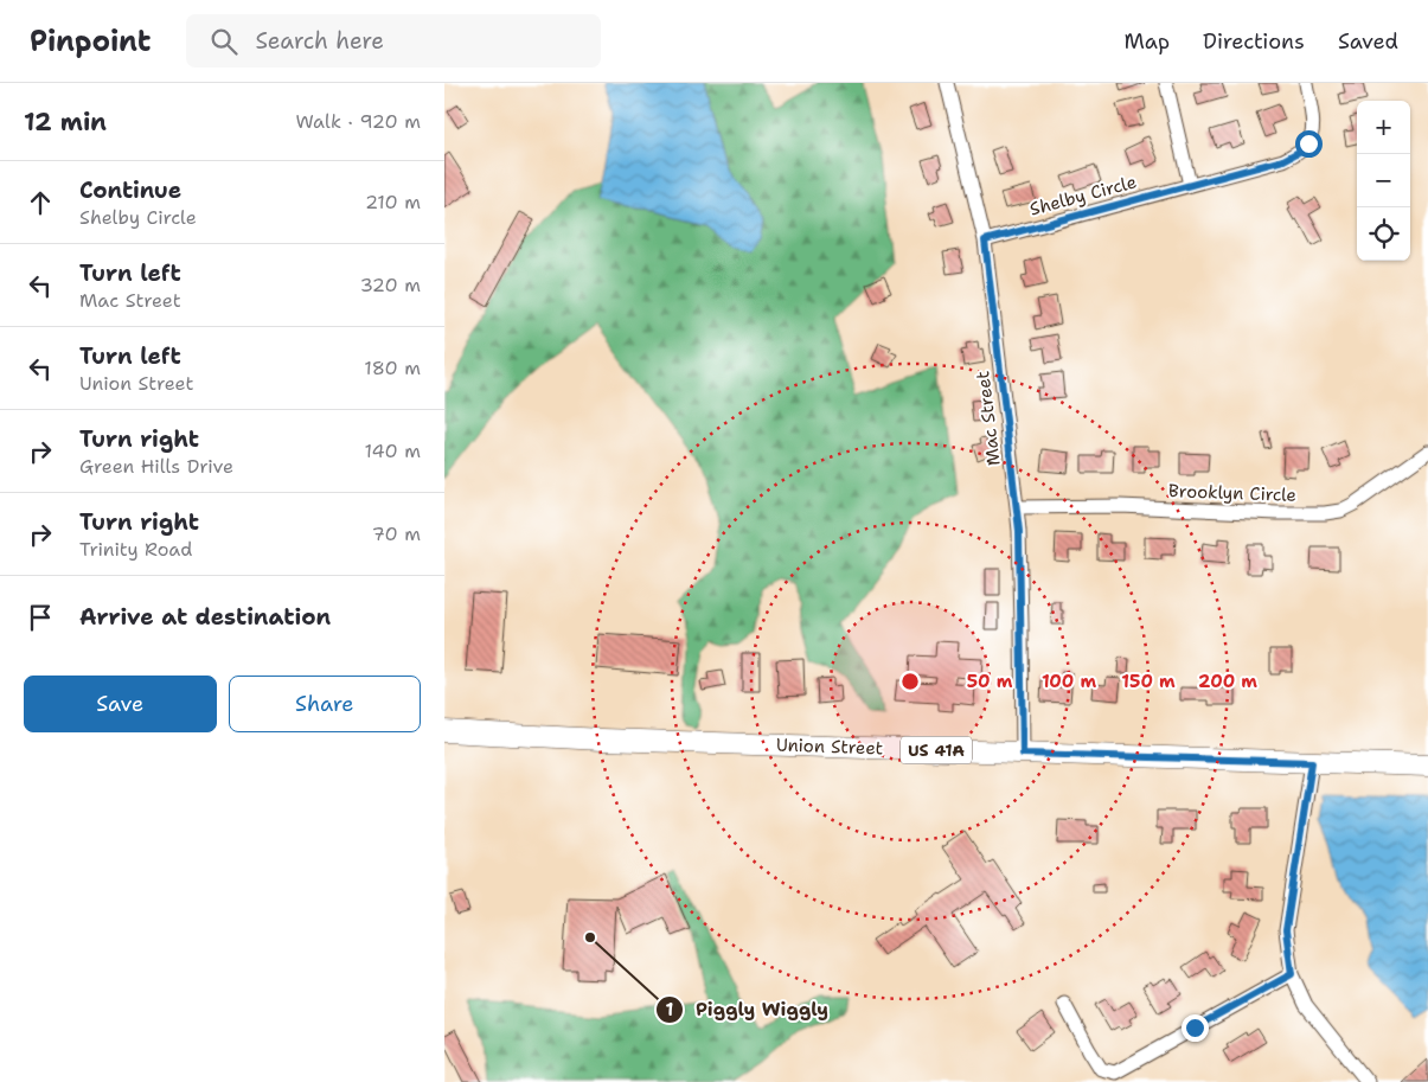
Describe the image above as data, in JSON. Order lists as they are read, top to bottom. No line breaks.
{"streets":{"main road":["Union Street","US 41A"],"street":["Shelby Circle","Mac Street","Brooklyn Circle"]},"crossings":[["Shelby Circle","Mac Street"],["Mac Street","Brooklyn Circle"],["Mac Street","Union Street"]],"places":["Piggly Wiggly"],"page":{"header":"Pinpoint","search":"Search here","nav":["Map","Directions","Saved"],"heading":["12 min","Walk · 920 m"],"map_buttons":["+","−"],"list":[["Continue","Shelby Circle","210 m"],["Turn left","Mac Street","320 m"],["Turn left","Union Street","180 m"],["Turn right","Green Hills Drive","140 m"],["Turn right","Trinity Road","70 m"],"Arrive at destination"],"buttons":["Save","Share"]},"rings":["50 m","100 m","150 m","200 m"]}
